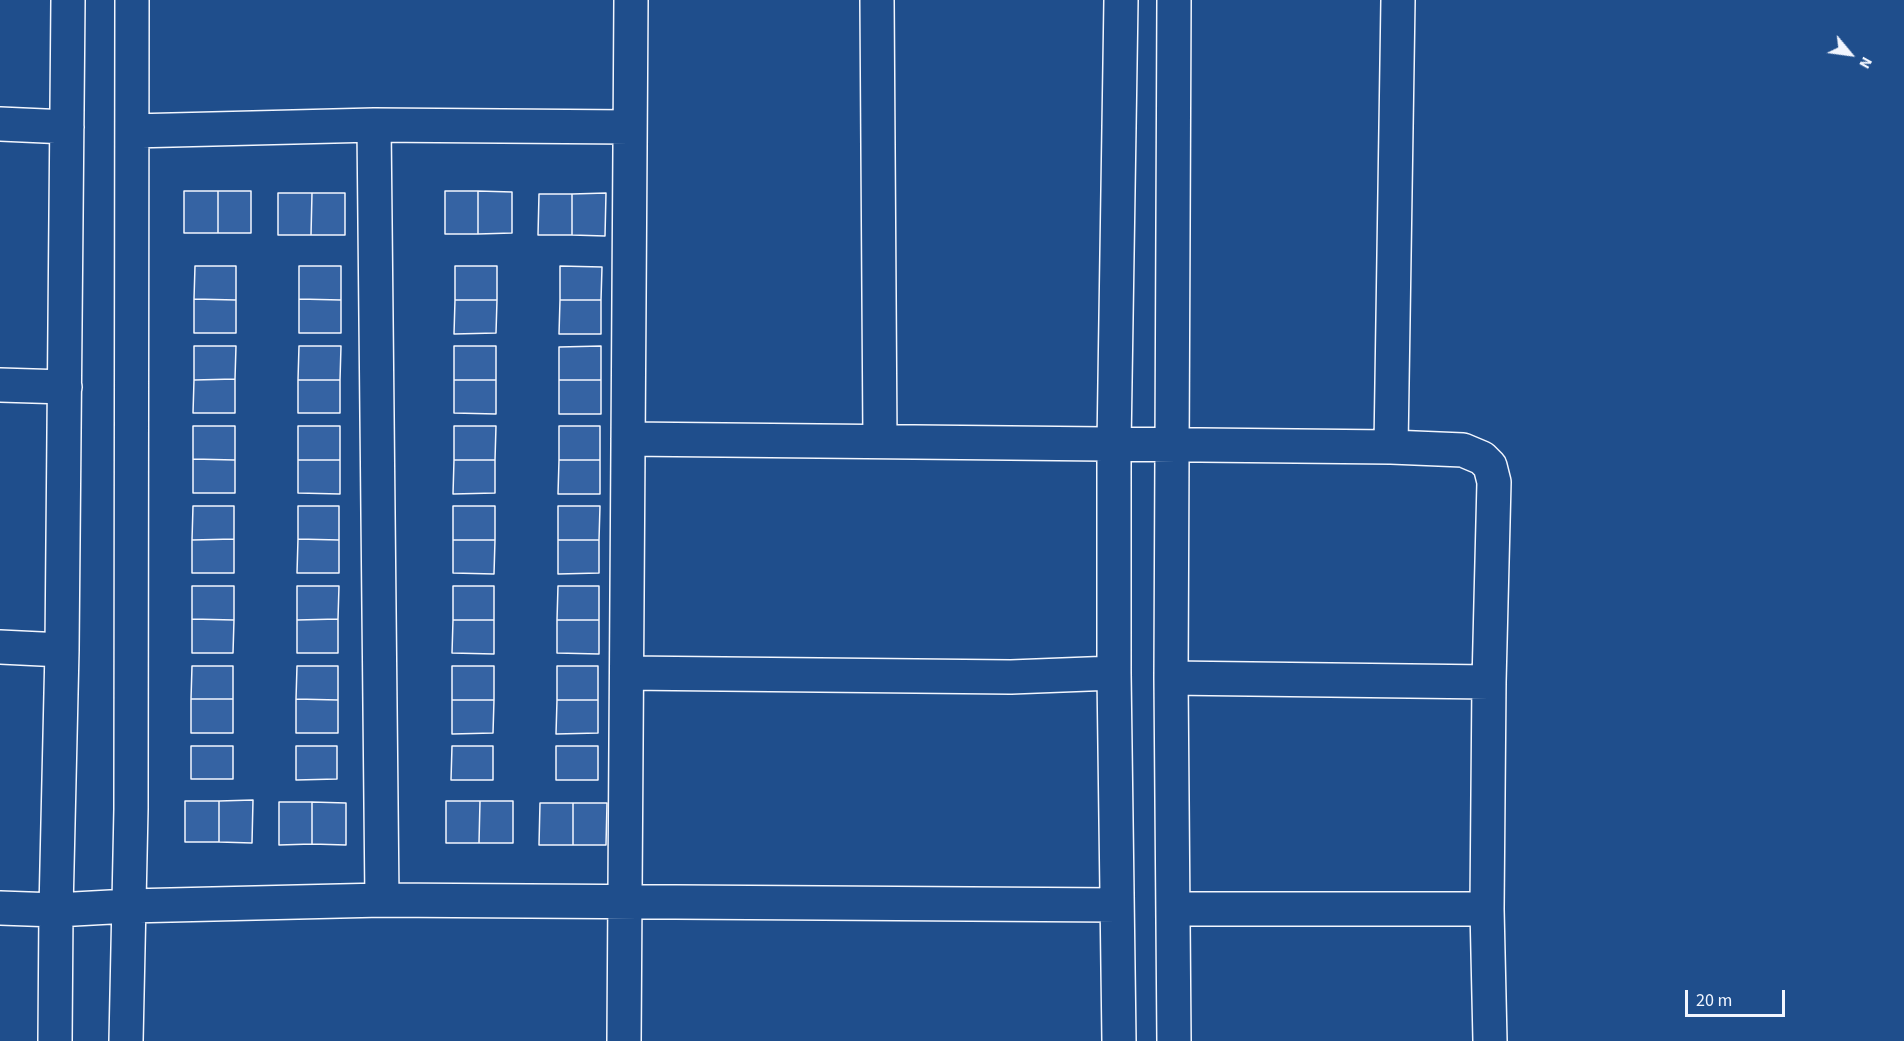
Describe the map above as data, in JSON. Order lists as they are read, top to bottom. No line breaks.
{"scale_bar":"20 m","north":"bottom right"}
